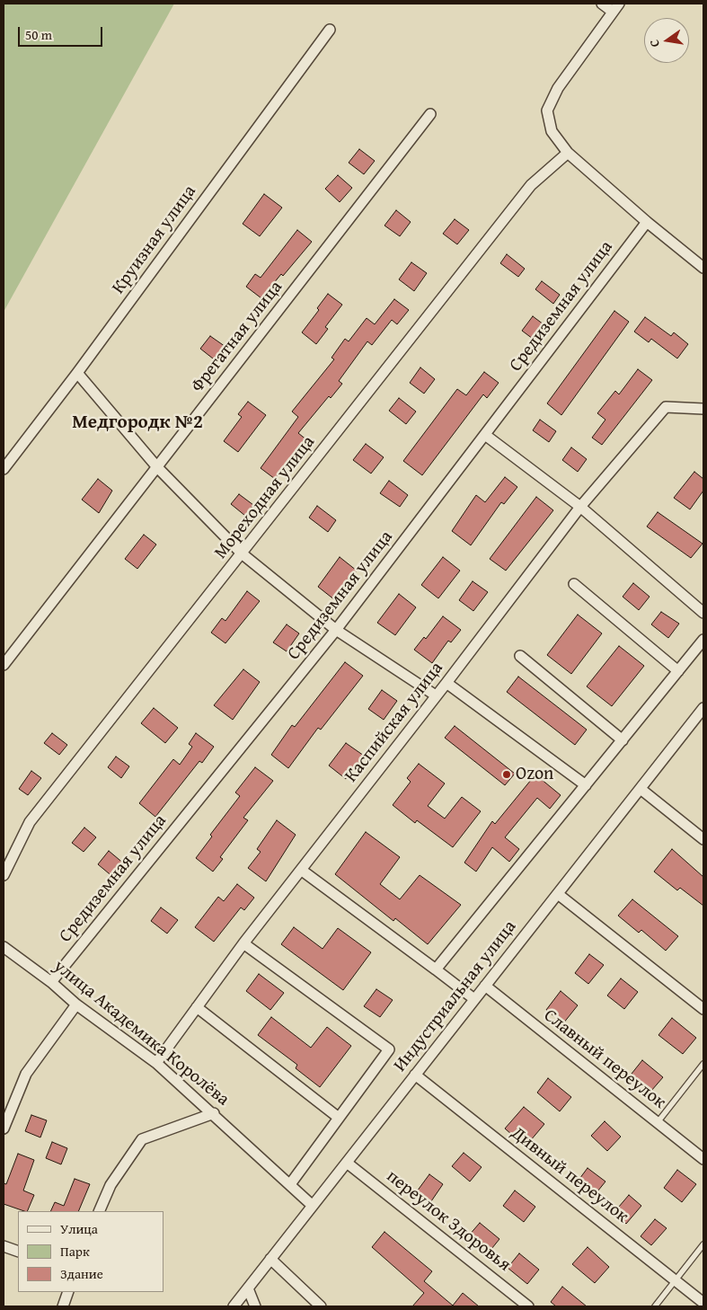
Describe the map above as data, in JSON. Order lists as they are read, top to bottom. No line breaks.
{"streets":{"street":["Круизная улица","Средиземная улица","Фрегатная улица","Мореходная улица","Каспийская улица","Индустриальная улица","улица Академика Королёва","Славный переулок","Дивный переулок","переулок Здоровья"]},"crossings":[["Средиземная улица","улица Академика Королёва"],["Каспийская улица","улица Академика Королёва"],["Индустриальная улица","улица Академика Королёва"],["Индустриальная улица","Славный переулок"],["Индустриальная улица","Дивный переулок"],["Индустриальная улица","переулок Здоровья"]],"districts":["Медгородк №2"],"places":["Ozon"],"legend":["Улица","Парк","Здание"],"scale_bar":"50 m","north":"left"}
